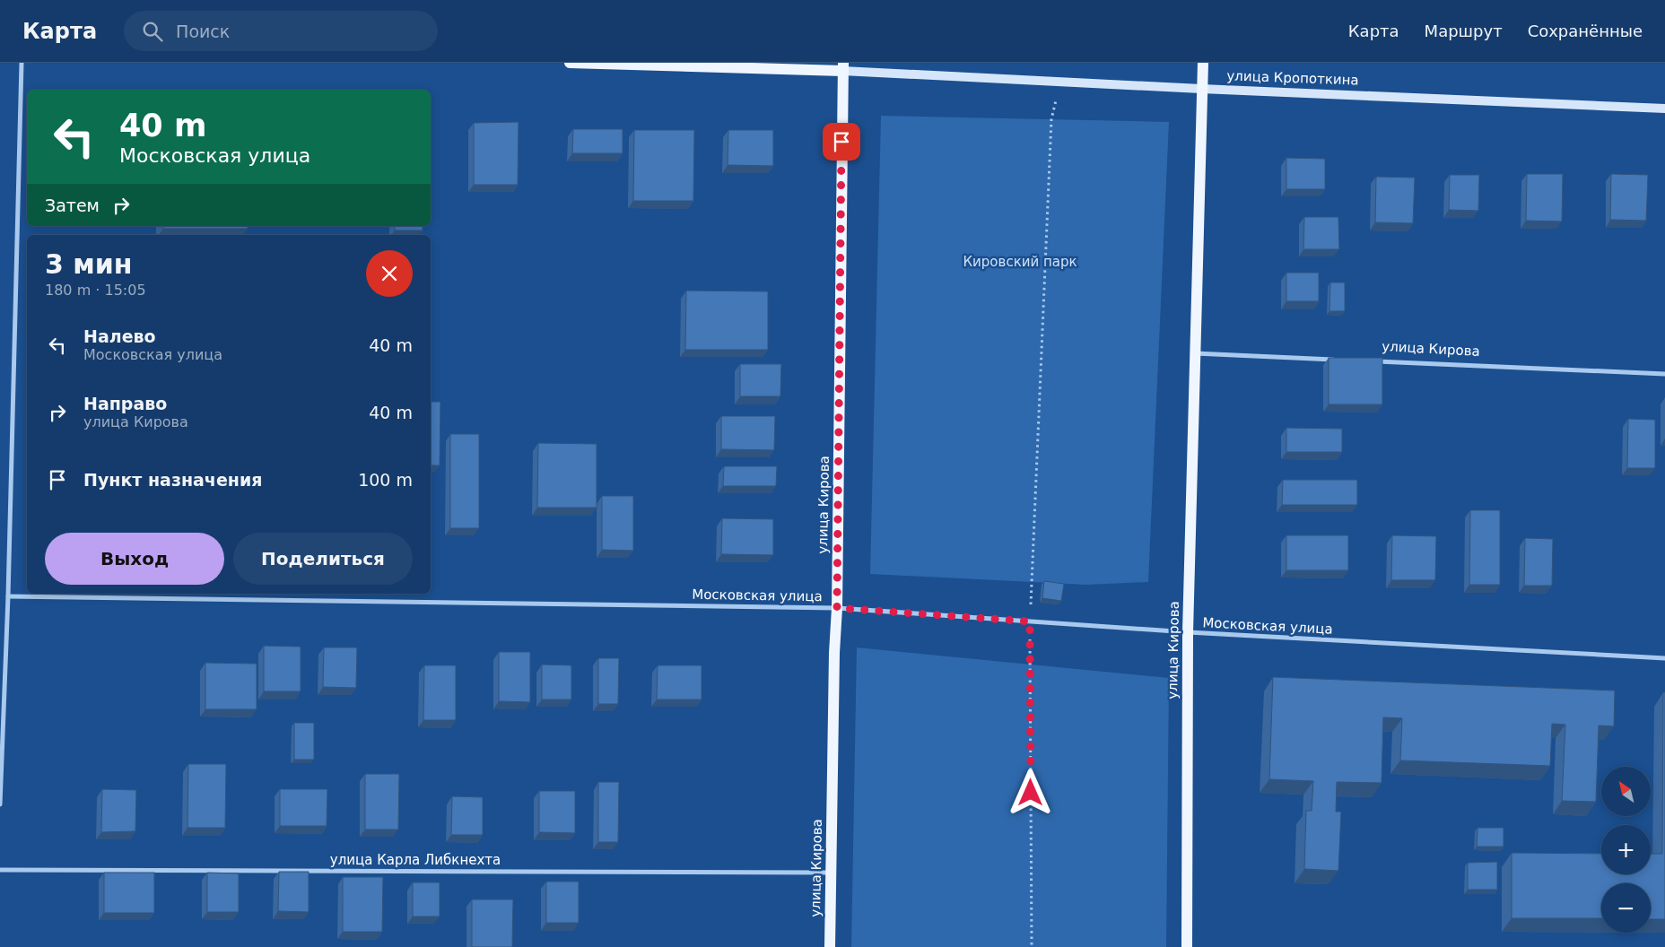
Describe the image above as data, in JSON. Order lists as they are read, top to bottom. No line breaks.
{"streets":{"main road":["улица Кропоткина","улица Кирова"],"street":["Московская улица","улица Карла Либкнехта"]},"crossings":[["улица Кропоткина","улица Кирова"],["улица Кирова","Московская улица"],["улица Кирова","улица Карла Либкнехта"]],"parks":["Кировский парк"],"north":"top left","page":{"header":"Карта","search":"Поиск","nav":["Карта","Маршрут","Сохранённые"],"turn":["40 m","Московская улица"],"then":"Затем","heading":["3 мин","180 m · 15:05"],"list":[{"name":"Налево","note":"Московская улица","value":"40 m"},{"name":"Направо","note":"улица Кирова","value":"40 m"},{"name":"Пункт назначения","value":"100 m"}],"buttons":["Выход","Поделиться"],"map_buttons":["+","−"]}}
